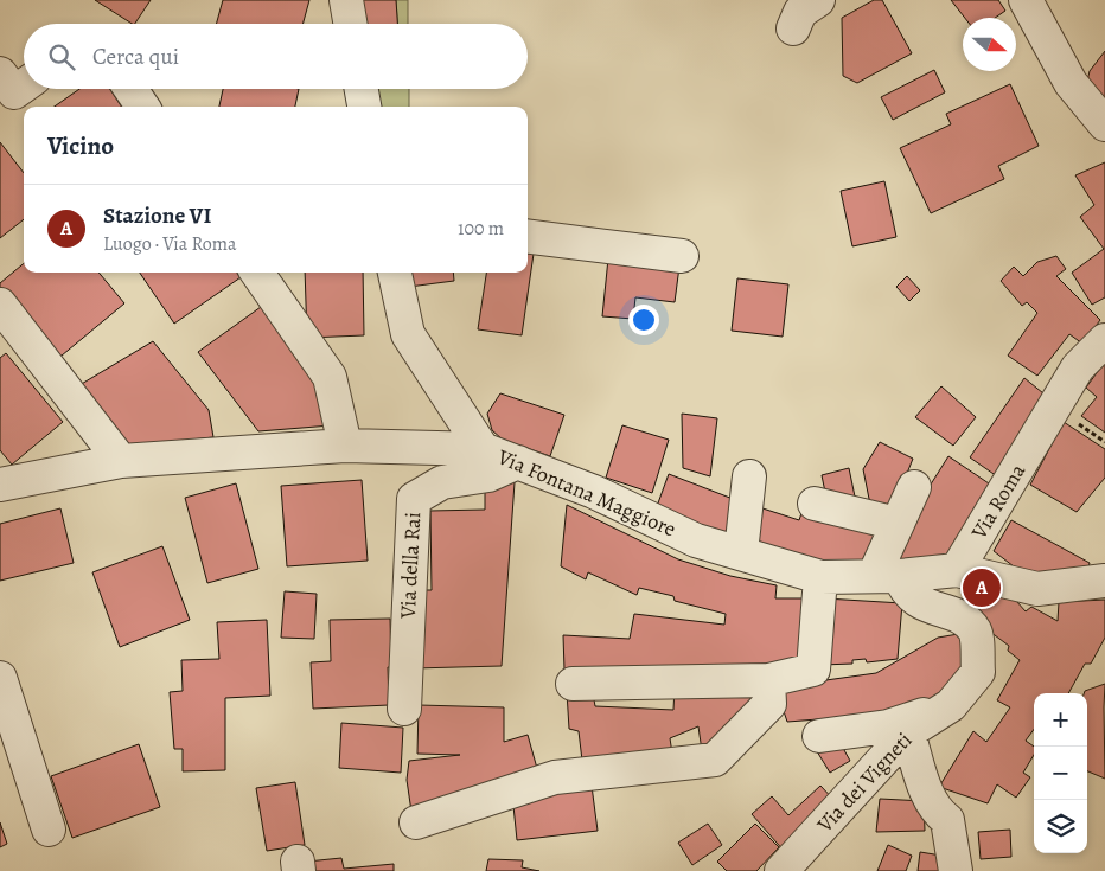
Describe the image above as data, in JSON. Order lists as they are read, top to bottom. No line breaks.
{"streets":{"street":["Via Fontana Maggiore","Via Roma","Via della Rai","Via dei Vigneti"]},"crossings":[["Via Fontana Maggiore","Via Roma"],["Via Fontana Maggiore","Via della Rai"],["Via Fontana Maggiore","Via dei Vigneti"]],"north":"right","page":{"search":"Cerca qui","heading":"Vicino","list":[{"mark":"A","name":"Stazione VI","note":"Luogo · Via Roma","value":"100 m"}],"pins":"A","map_buttons":["+","−"]}}
